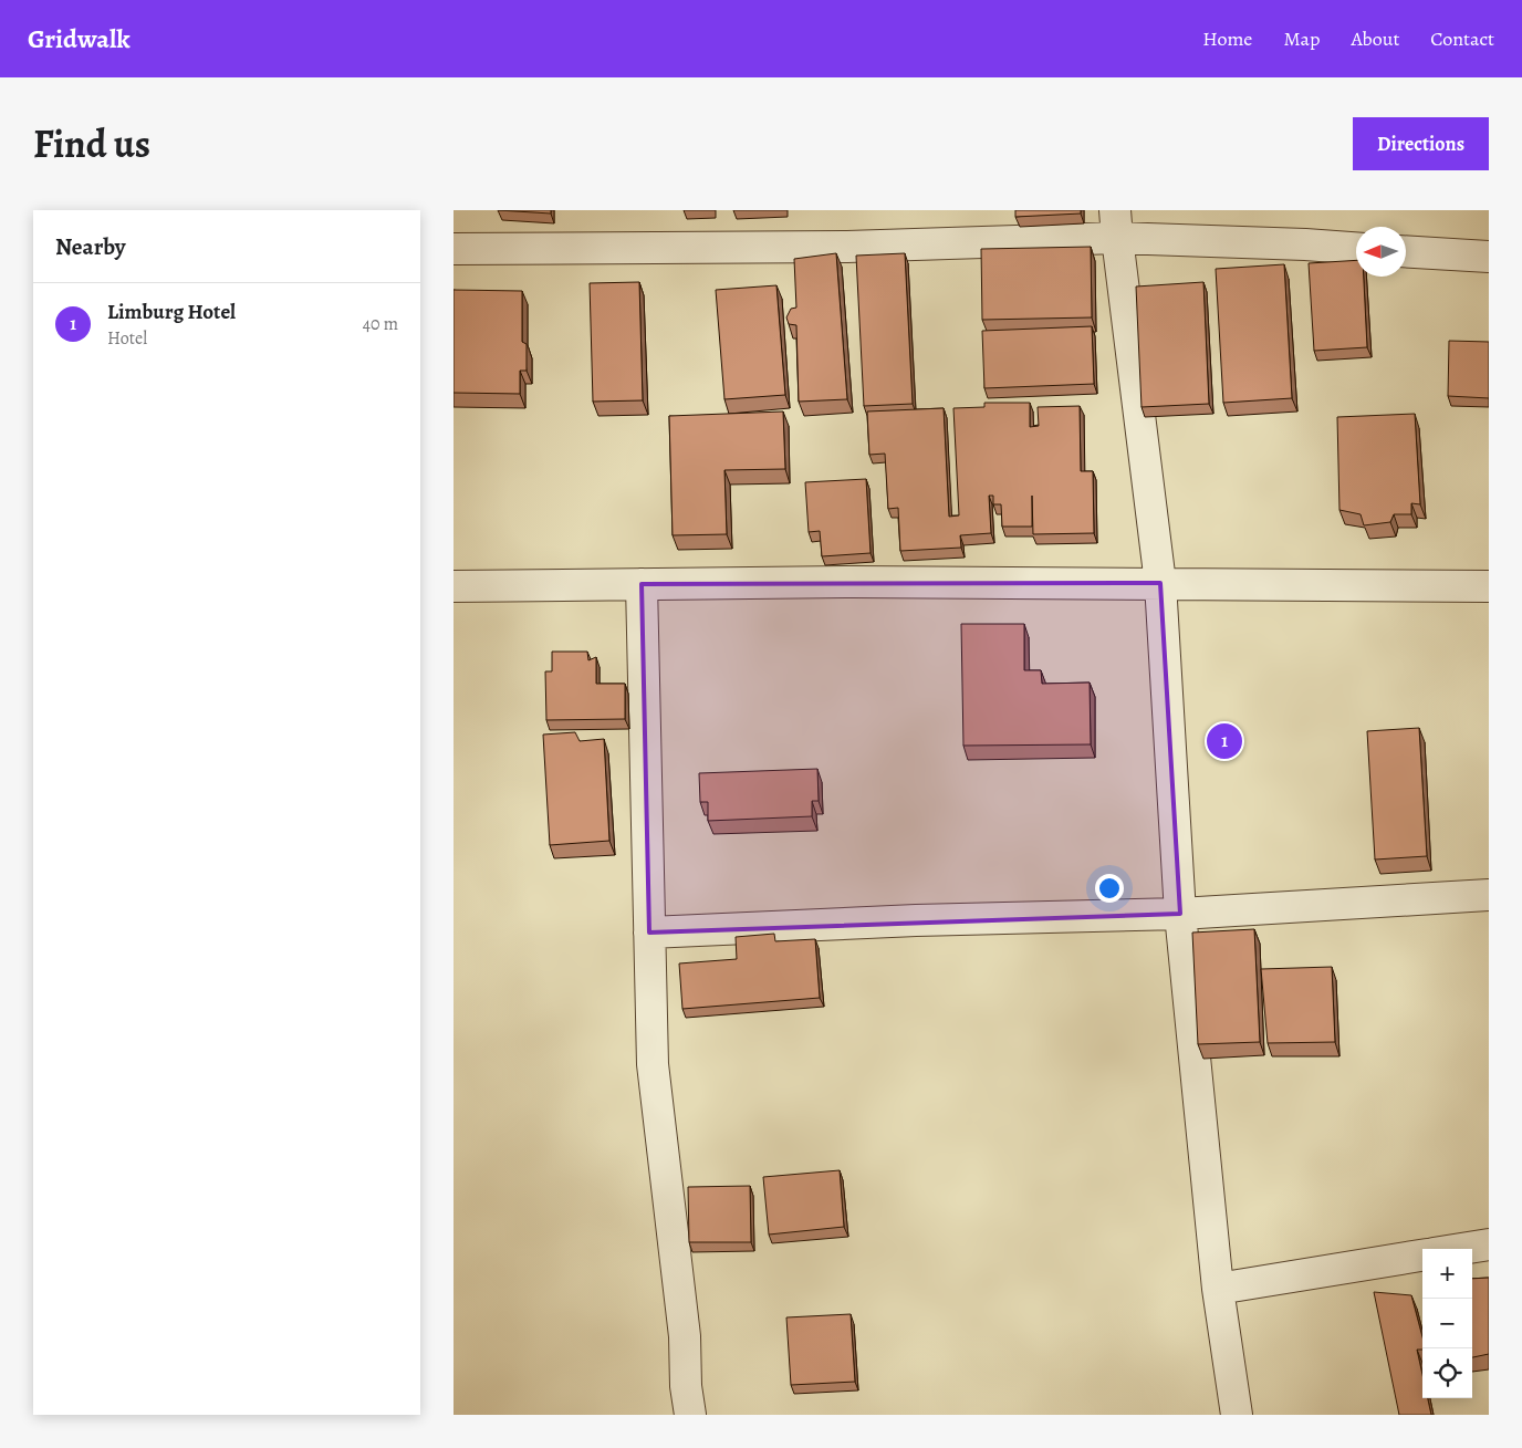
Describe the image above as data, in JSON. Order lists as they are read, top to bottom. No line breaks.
{"north":"left","page":{"header":"Gridwalk","nav":["Home","Map","About","Contact"],"title":"Find us","buttons":"Directions","heading":"Nearby","list":[{"mark":"1","name":"Limburg Hotel","note":"Hotel","value":"40 m"}],"pins":"1","map_buttons":["+","−"]}}
